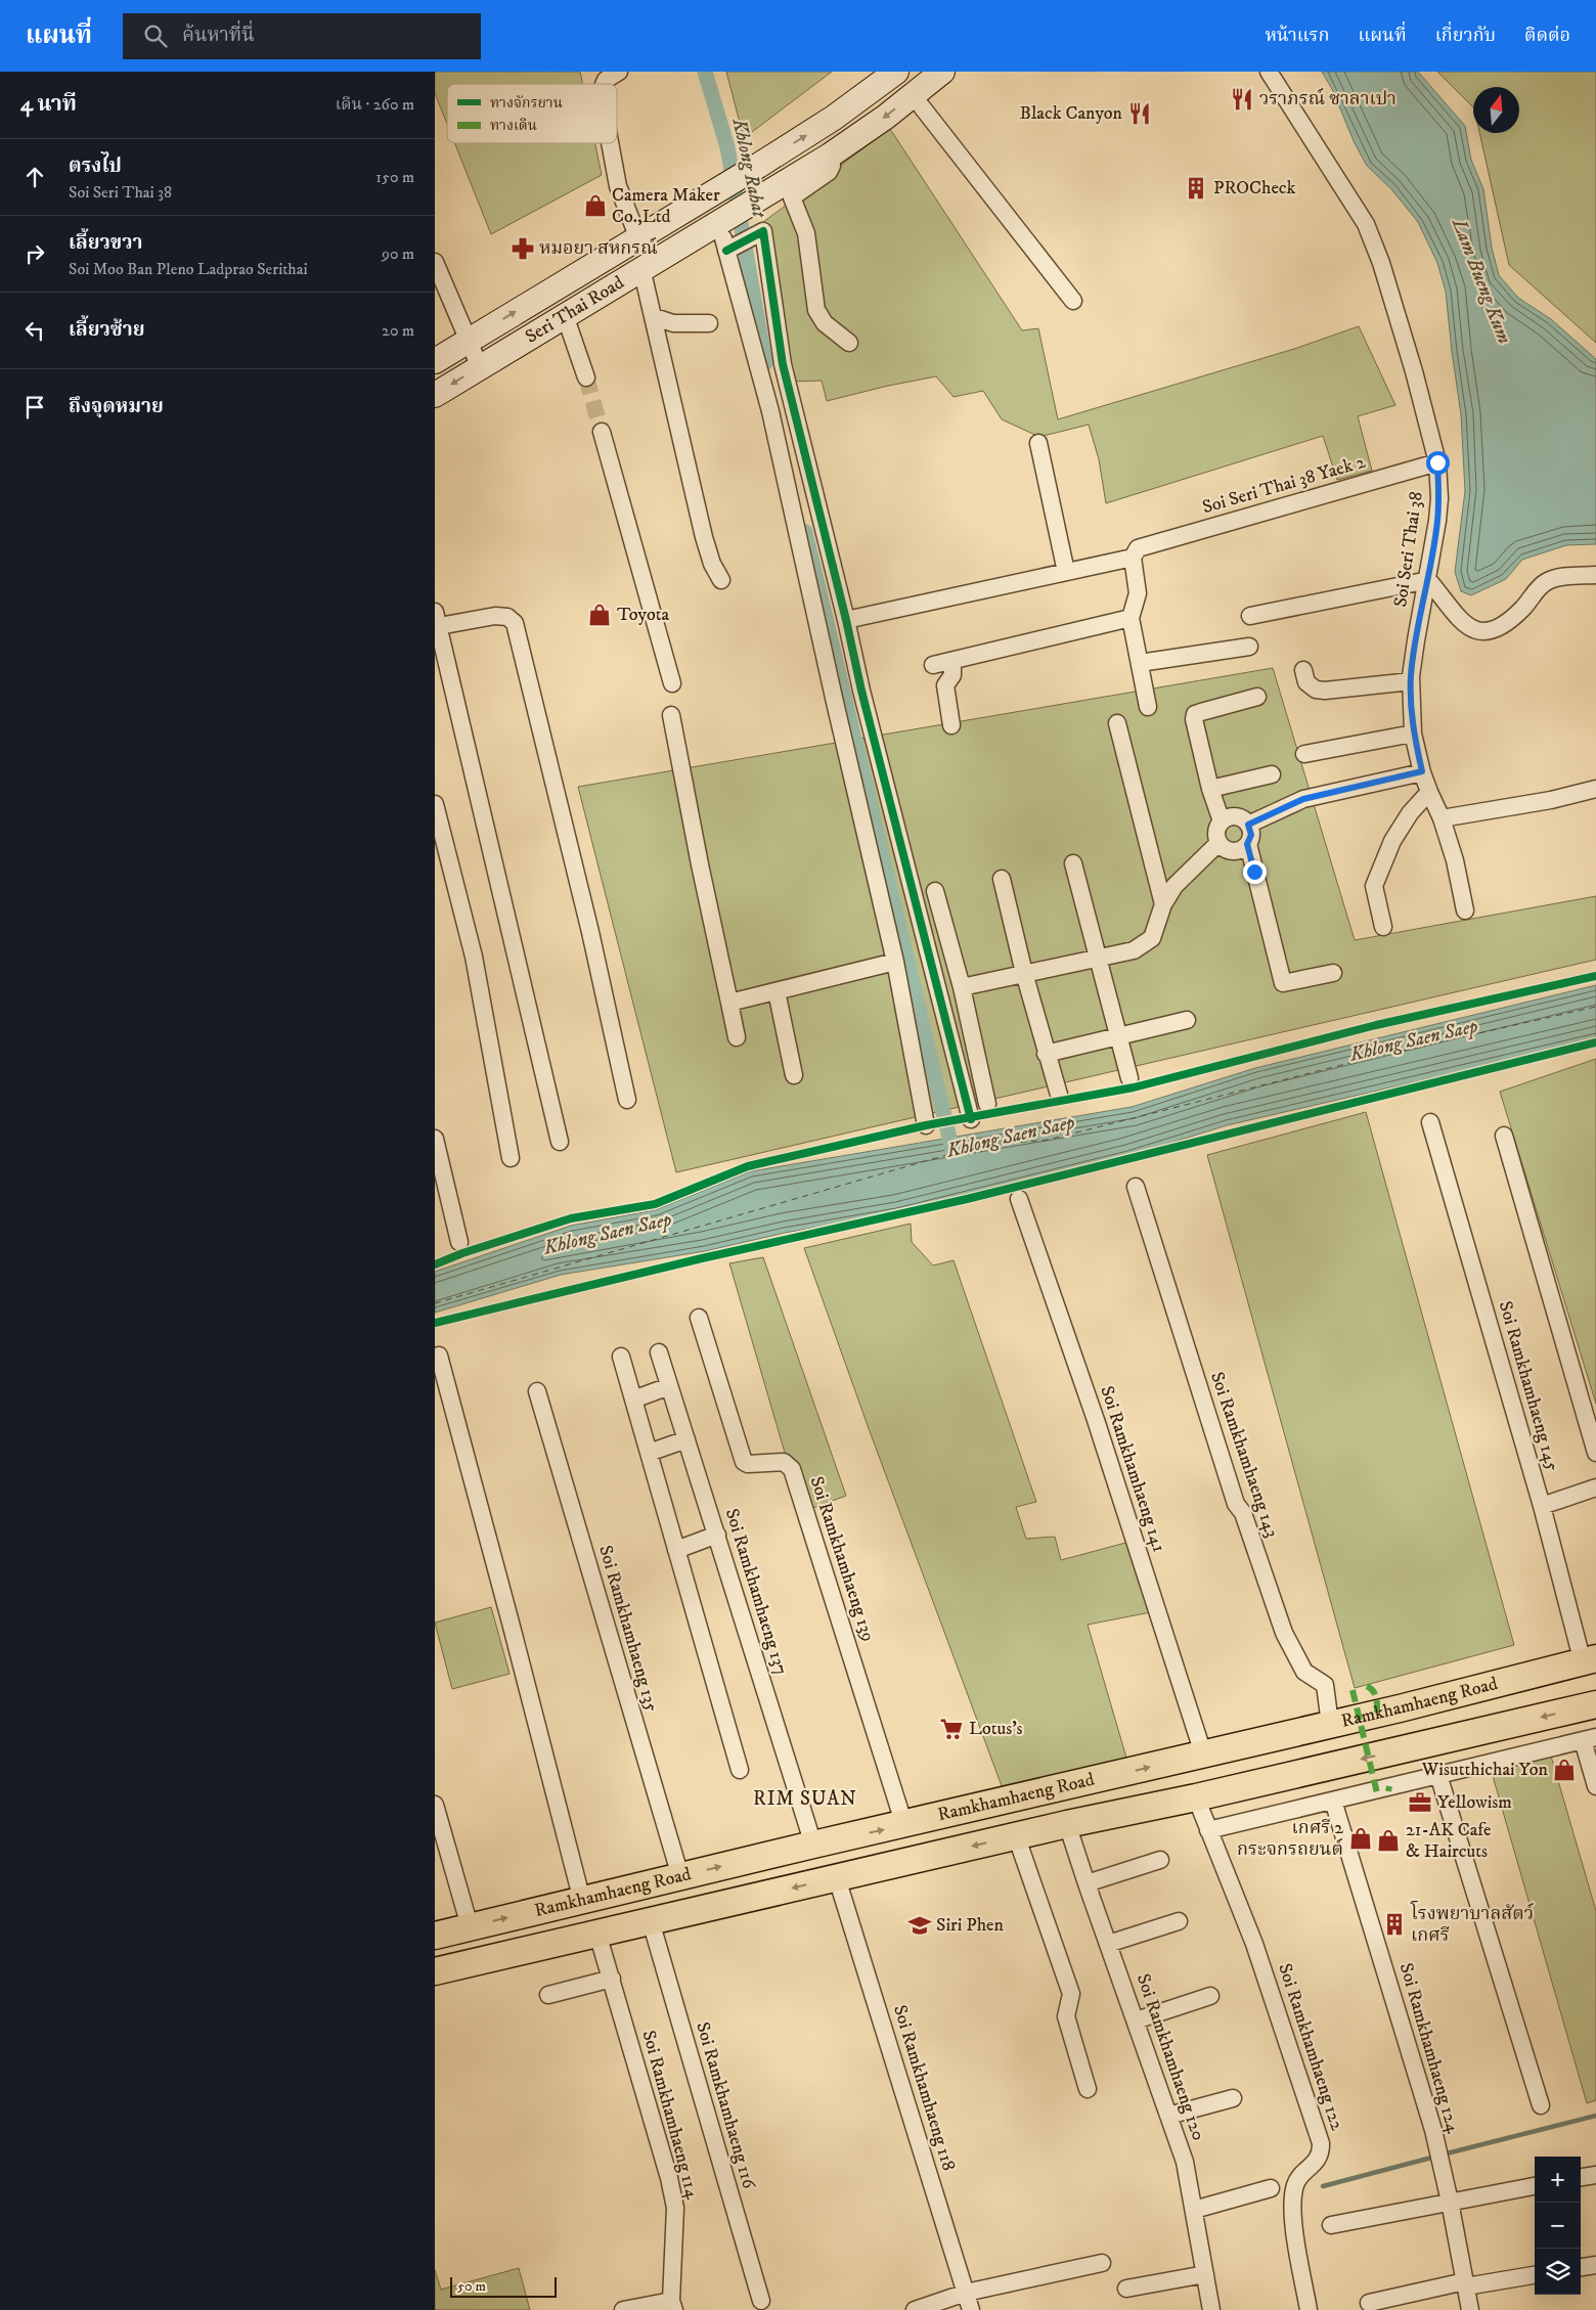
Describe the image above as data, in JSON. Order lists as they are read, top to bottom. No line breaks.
{"streets":{"main road":["Seri Thai Road","Ramkhamhaeng Road"],"street":["Soi Seri Thai 38 Yaek 2","Soi Seri Thai 38","Soi Ramkhamhaeng 145","Soi Ramkhamhaeng 143","Soi Ramkhamhaeng 141","Soi Ramkhamhaeng 139","Soi Ramkhamhaeng 137","Soi Ramkhamhaeng 135","Soi Ramkhamhaeng 122","Soi Ramkhamhaeng 124","Soi Ramkhamhaeng 120","Soi Ramkhamhaeng 118","Soi Ramkhamhaeng 116","Soi Ramkhamhaeng 114"]},"crossings":[["Soi Seri Thai 38 Yaek 2","Soi Seri Thai 38"],["Soi Ramkhamhaeng 145","Ramkhamhaeng Road"],["Soi Ramkhamhaeng 143","Ramkhamhaeng Road"],["Soi Ramkhamhaeng 141","Ramkhamhaeng Road"],["Soi Ramkhamhaeng 139","Ramkhamhaeng Road"],["Soi Ramkhamhaeng 137","Ramkhamhaeng Road"],["Soi Ramkhamhaeng 135","Ramkhamhaeng Road"],["Ramkhamhaeng Road","Soi Ramkhamhaeng 122"],["Ramkhamhaeng Road","Soi Ramkhamhaeng 120"],["Ramkhamhaeng Road","Soi Ramkhamhaeng 118"],["Ramkhamhaeng Road","Soi Ramkhamhaeng 116"],["Ramkhamhaeng Road","Soi Ramkhamhaeng 114"]],"districts":["RIM SUAN"],"water":["Khlong Rahat","Lam Bueng Kum","Khlong Saen Saep"],"places":{"restaurant":["วราภรณ์ ซาลาเปา","Black Canyon"],"building":["PROCheck","โรงพยาบาลสัตว์ เกศรี"],"shop":["Camera Maker Co.,Ltd","Toyota","Wisutthichai Yon","เกศรี 2 กระจกรถยนต์","21-AK Cafe & Haircuts"],"pharmacy":["หมอยา สหกรณ์"],"supermarket":["Lotus's"],"office":["Yellowism"],"school or university":["Siri Phen"]},"legend":["ทางจักรยาน","ทางเดิน"],"scale_bar":"50 m","north":"top","page":{"header":"แผนที่","search":"ค้นหาที่นี่","nav":["หน้าแรก","แผนที่","เกี่ยวกับ","ติดต่อ"],"heading":["4 นาที","เดิน · 260 m"],"list":[["ตรงไป","Soi Seri Thai 38","150 m"],["เลี้ยวขวา","Soi Moo Ban Pleno Ladprao Serithai","90 m"],["เลี้ยวซ้าย","20 m"],"ถึงจุดหมาย"],"map_buttons":["+","−"],"scale":"50 m"}}
